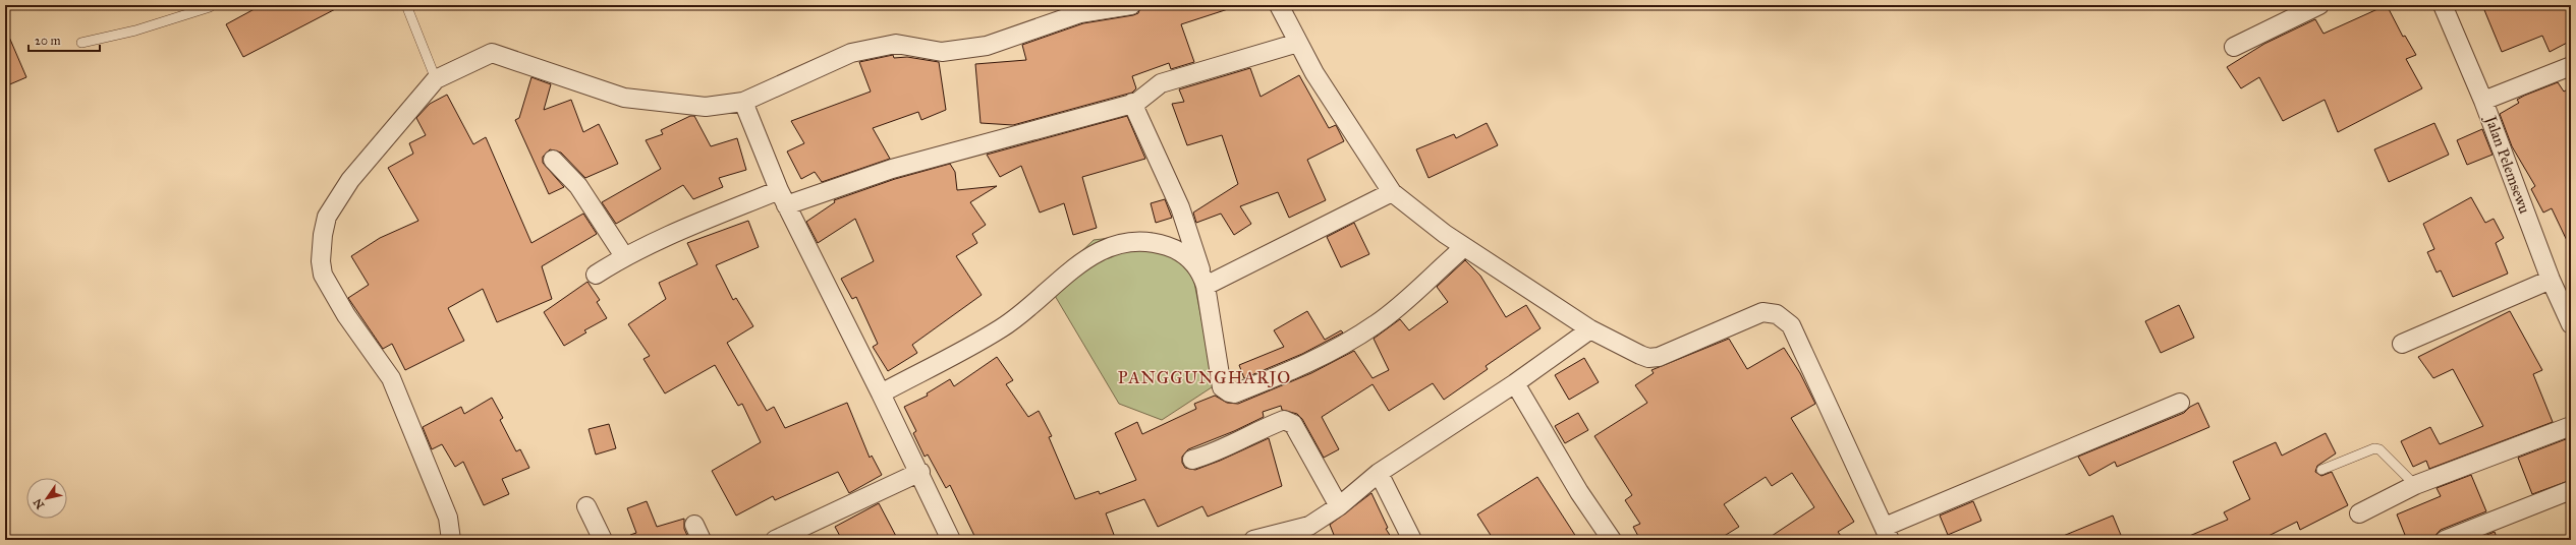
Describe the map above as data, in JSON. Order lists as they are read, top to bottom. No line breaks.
{"streets":{"street":["Jalan Pelemsewu"]},"districts":["PANGGUNGHARJO"],"scale_bar":"20 m","north":"bottom left"}
